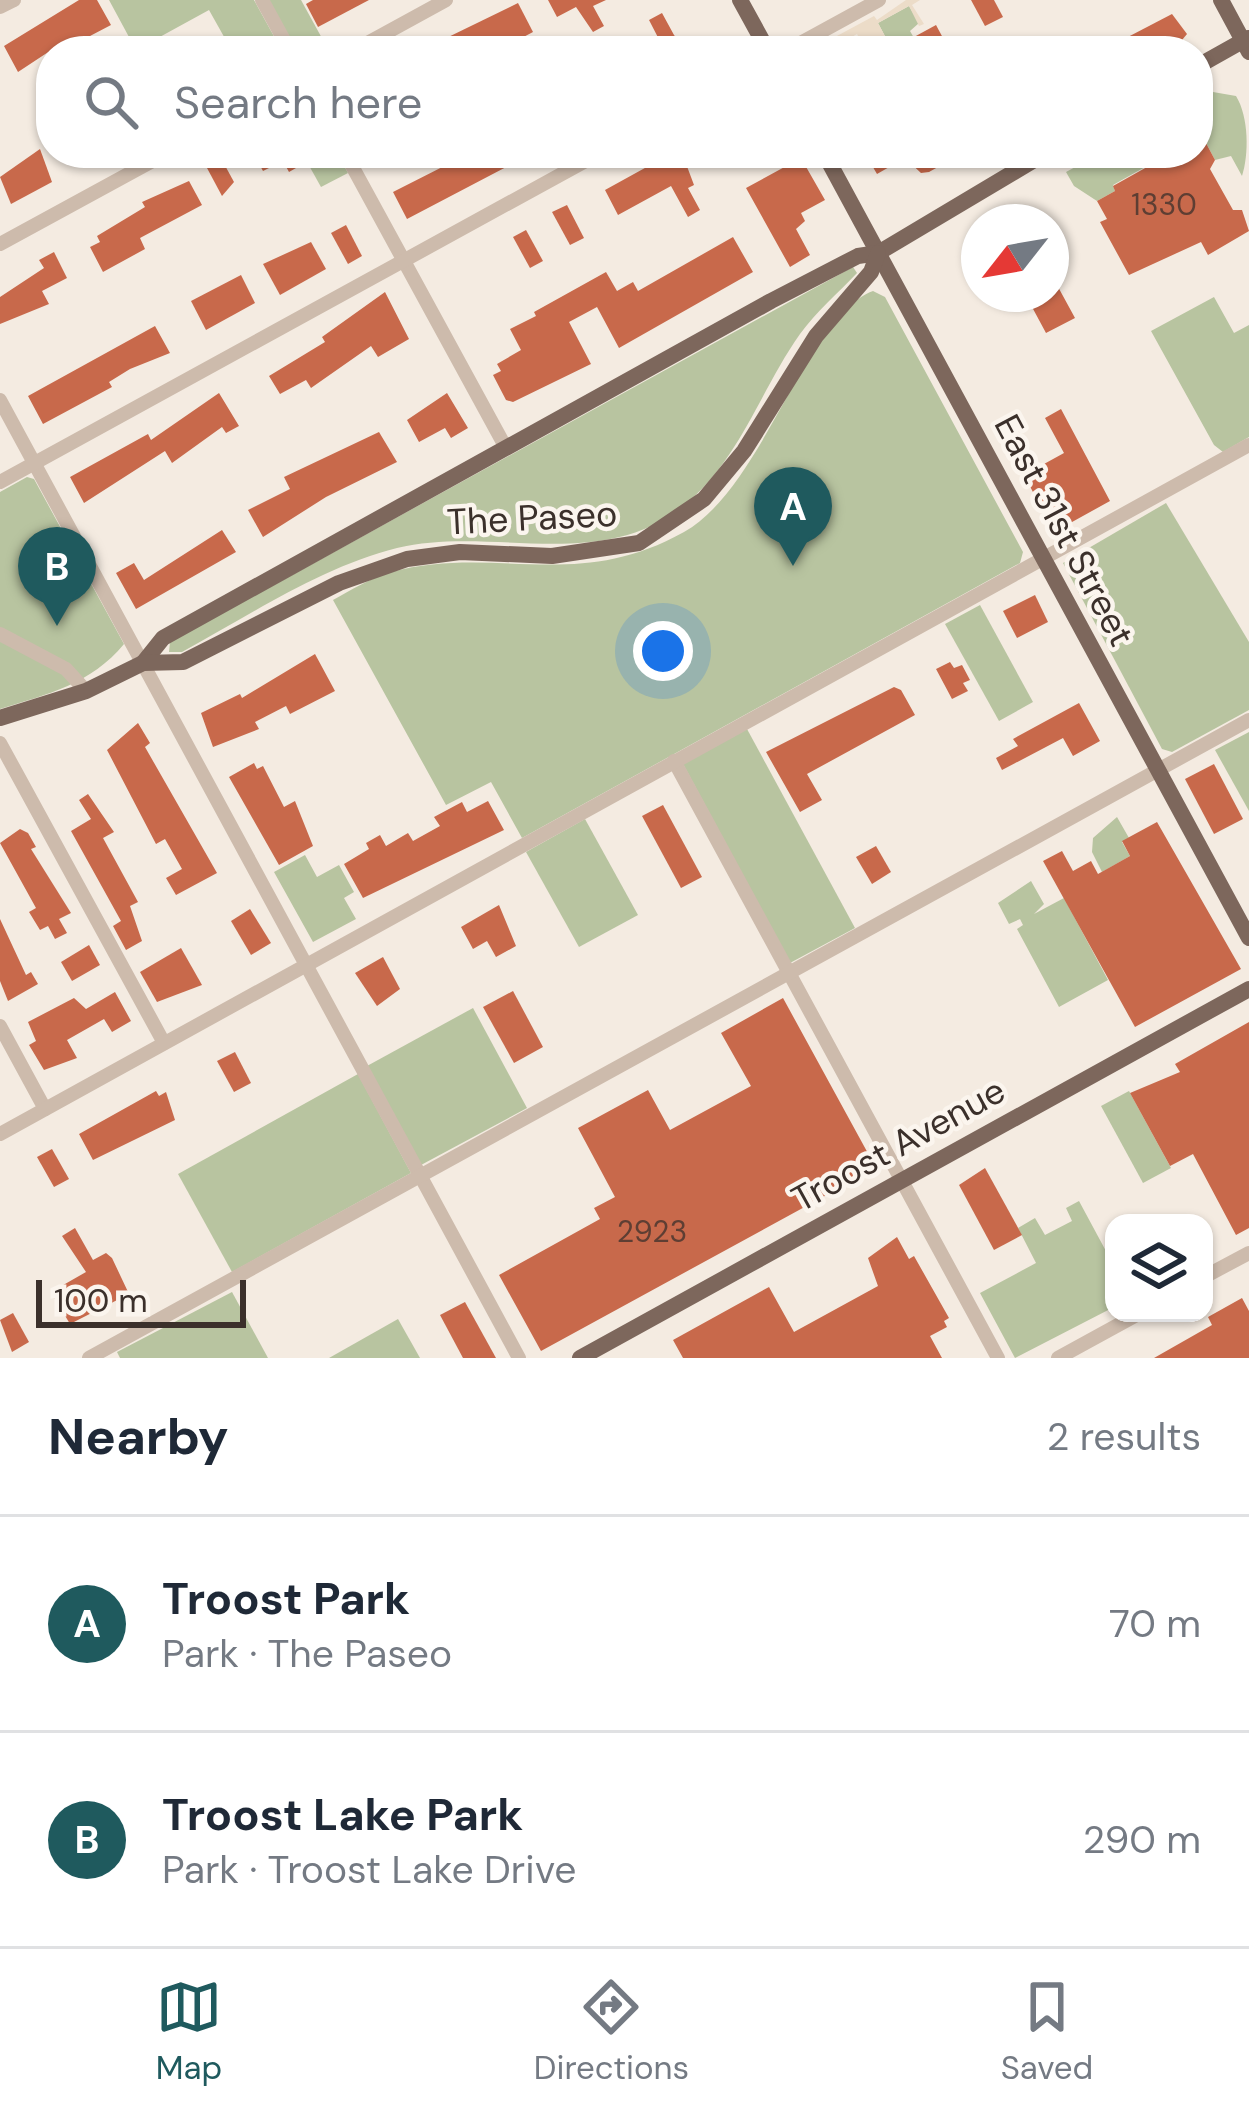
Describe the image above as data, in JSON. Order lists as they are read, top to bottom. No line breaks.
{"streets":{"main road":["The Paseo","East 31st Street","Troost Avenue"]},"crossings":[["The Paseo","East 31st Street"]],"house_numbers":["1330","2923"],"scale_bar":"100 m","north":"bottom left","page":{"search":"Search here","pins":["A","B"],"scale":"100 m","heading":["Nearby","2 results"],"list":[{"mark":"A","name":"Troost Park","note":"Park · The Paseo","value":"70 m"},{"mark":"B","name":"Troost Lake Park","note":"Park · Troost Lake Drive","value":"290 m"}],"nav":["Map","Directions","Saved"]}}
